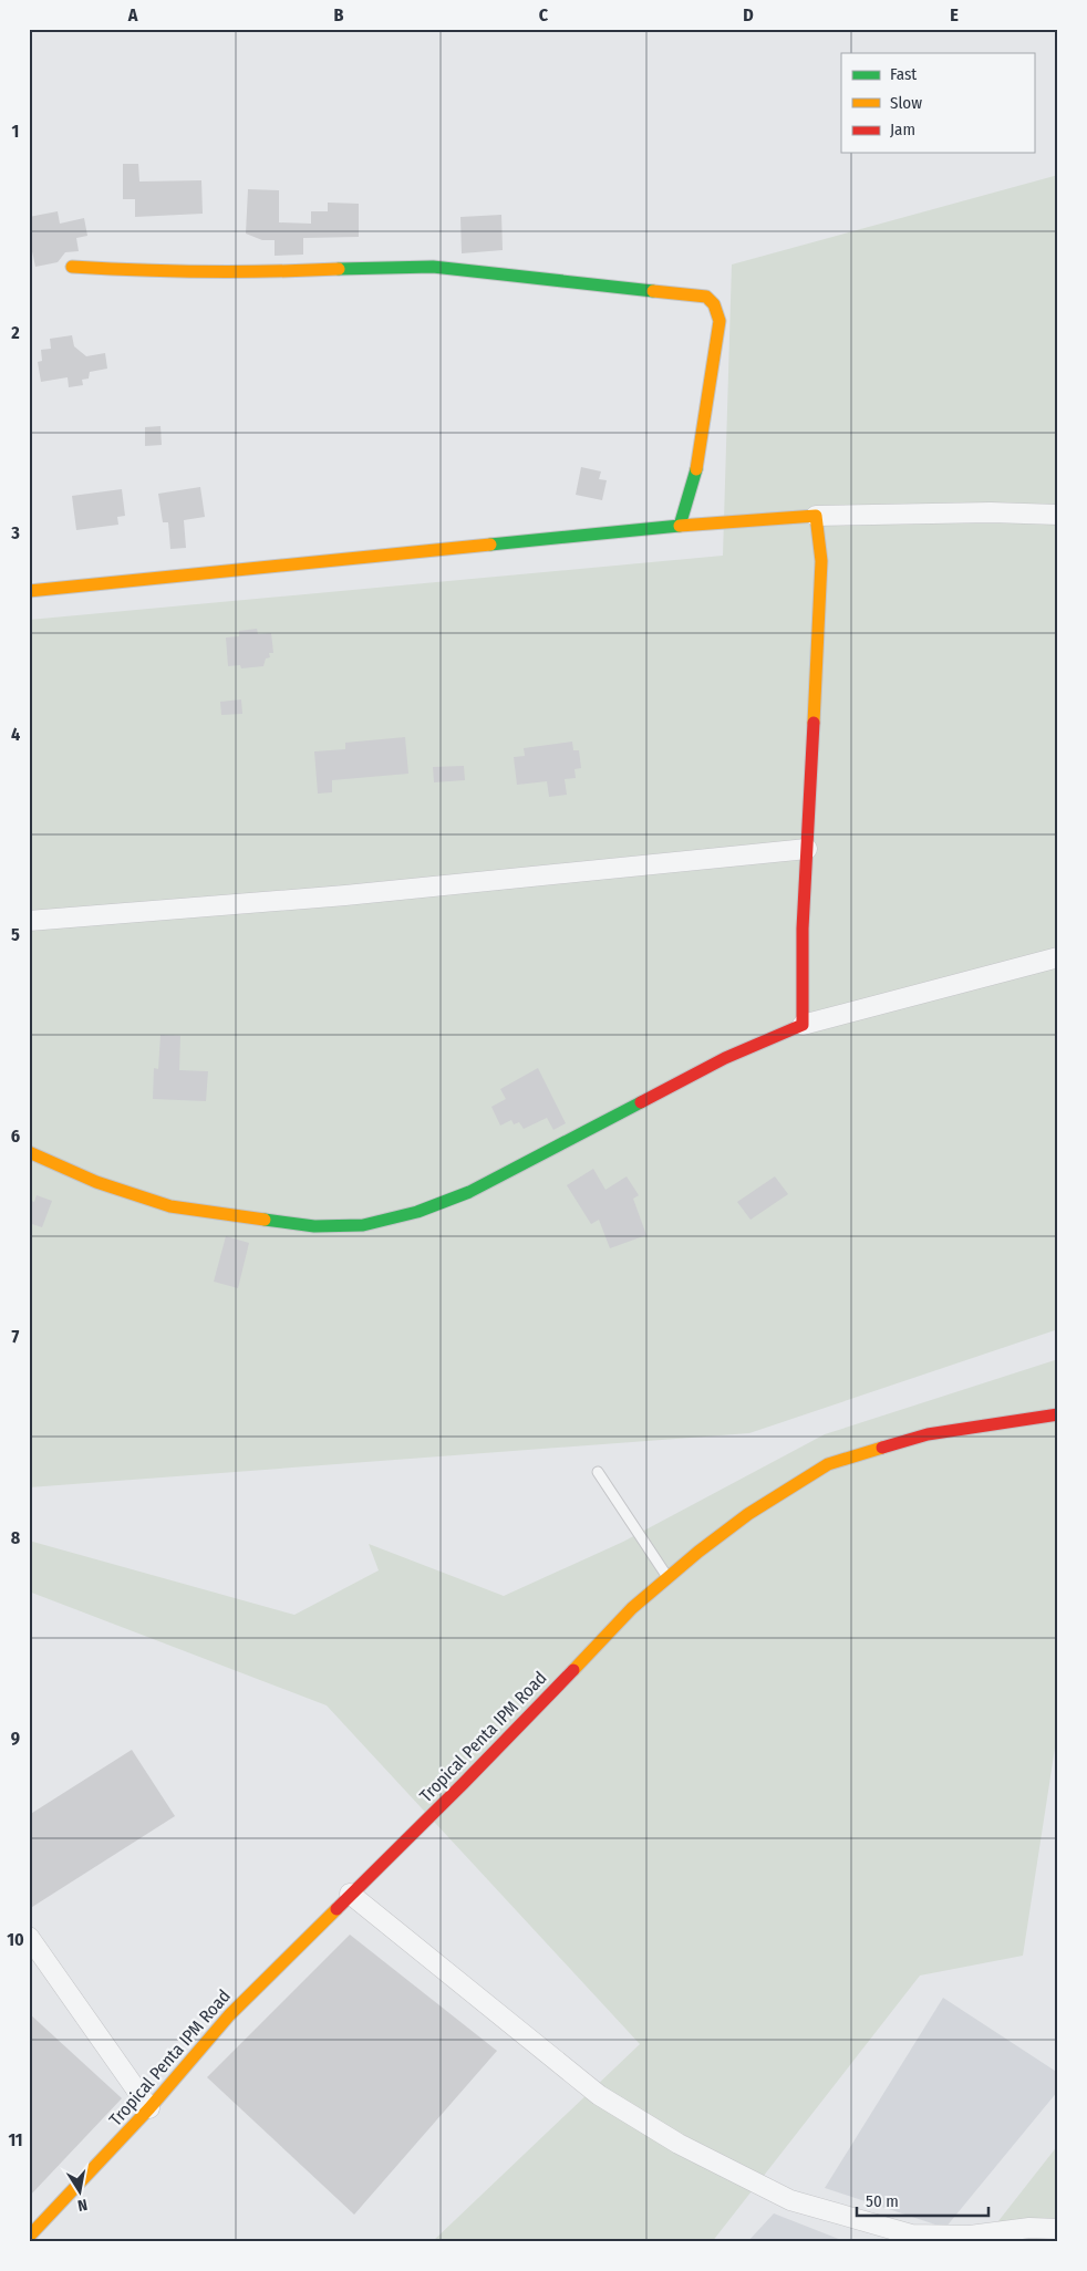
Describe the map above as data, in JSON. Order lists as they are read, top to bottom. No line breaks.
{"streets":{"street":["Tropical Penta IPM Road"]},"legend":["Fast","Slow","Jam"],"scale_bar":"50 m","north":"bottom","grid":{"columns":["A","B","C","D","E"],"rows":["1","2","3","4","5","6","7","8","9","10","11"]}}
